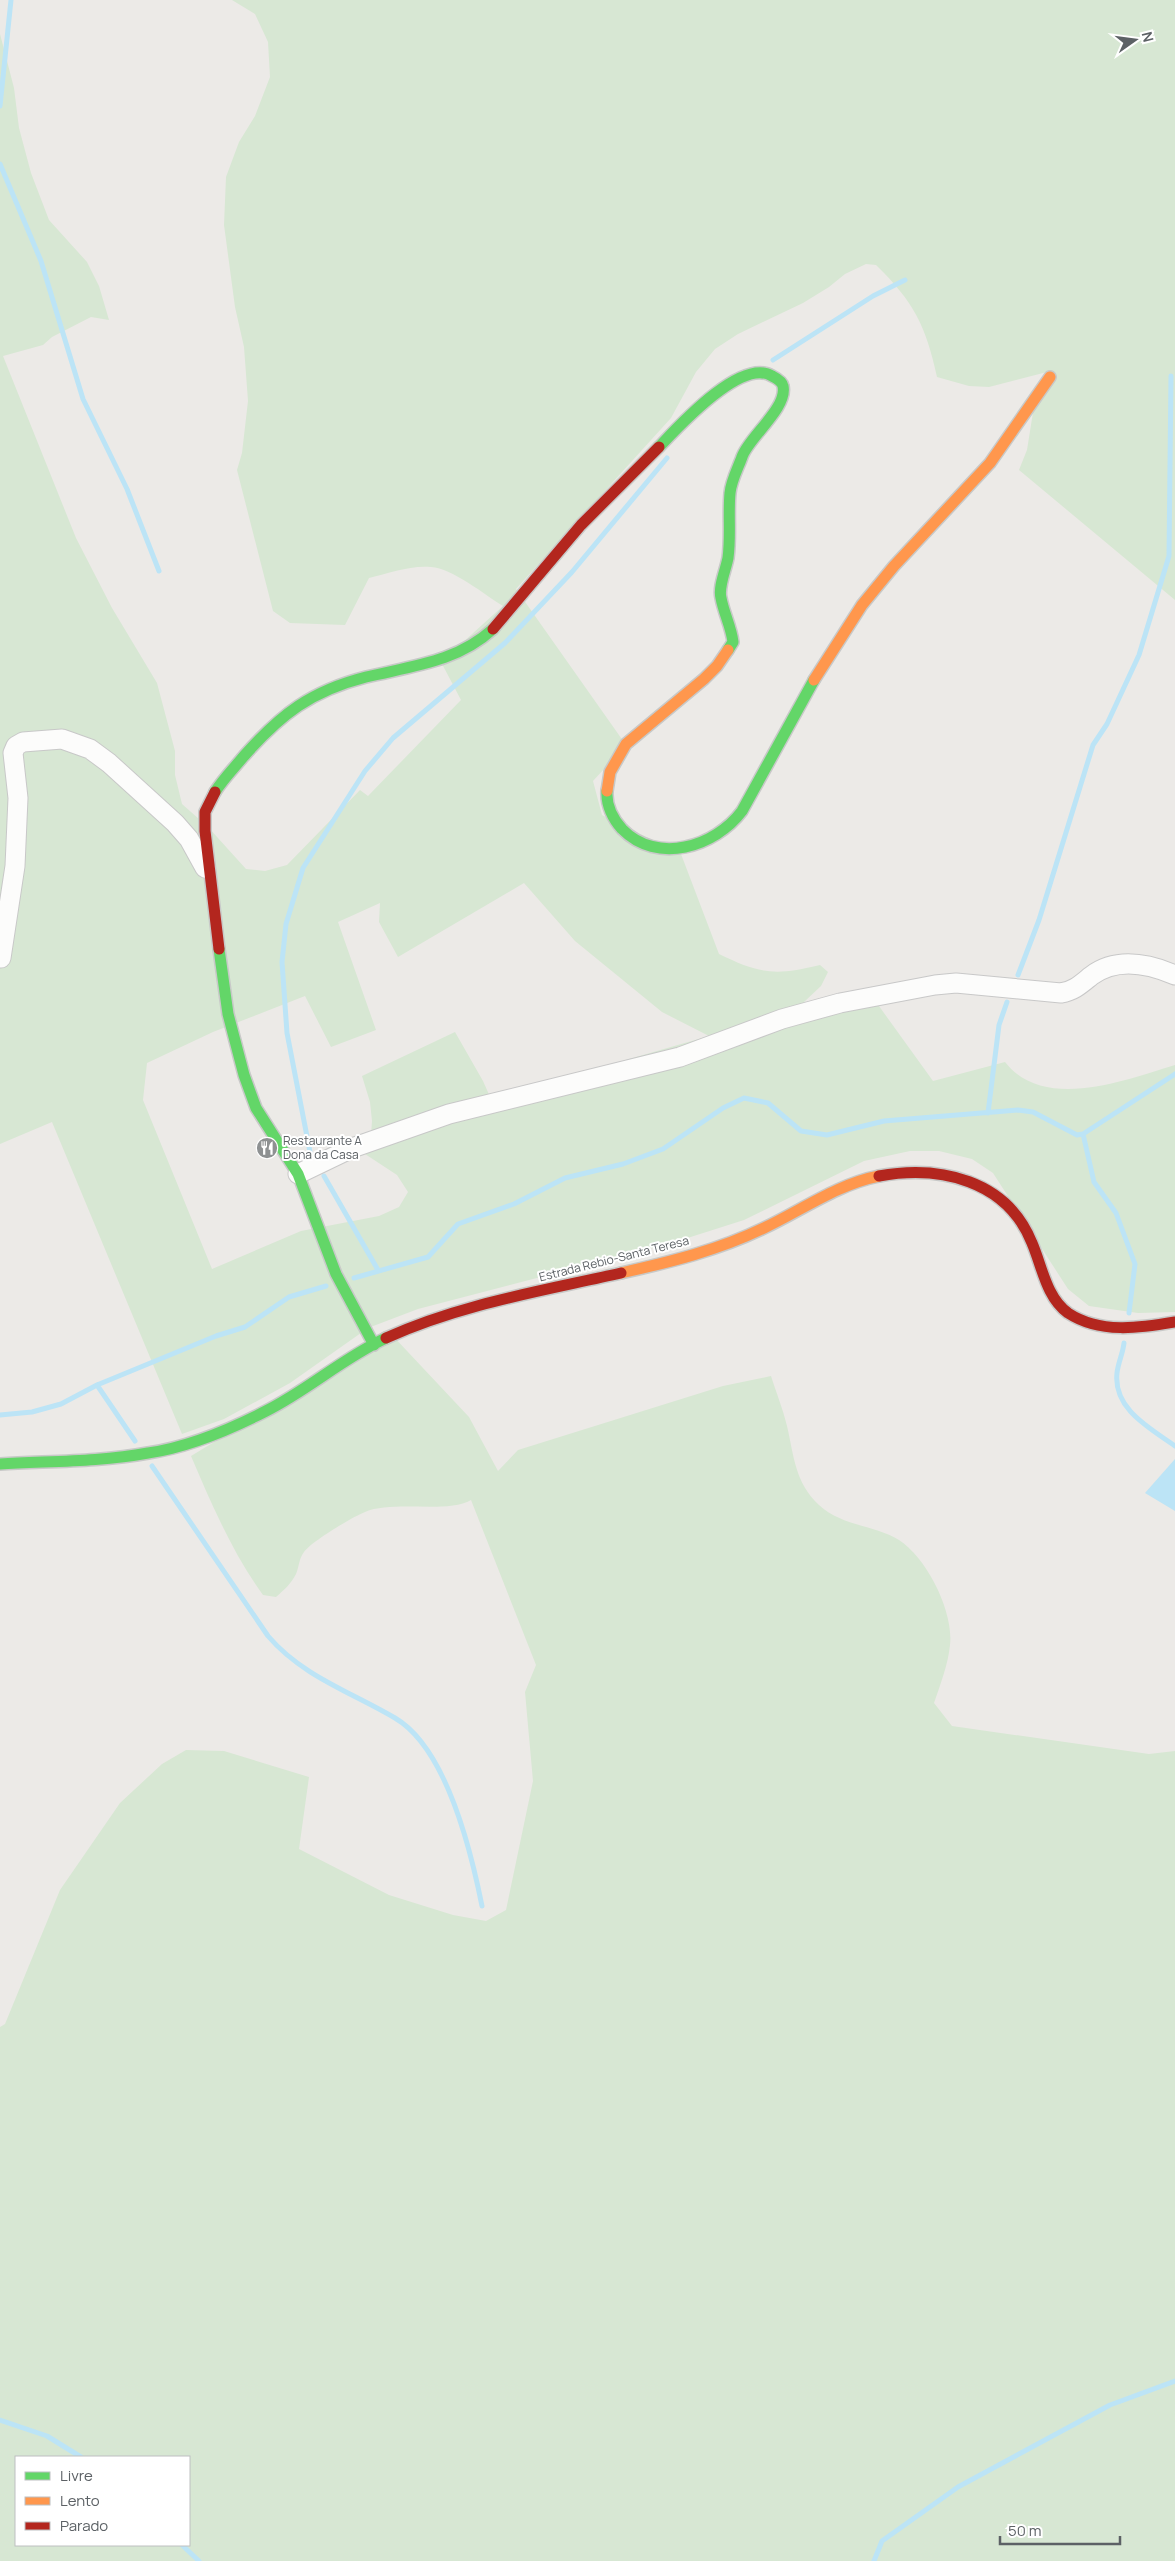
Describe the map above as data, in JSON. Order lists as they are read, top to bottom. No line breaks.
{"streets":{"street":["Estrada Rebio-Santa Teresa"]},"places":{"restaurant":["Restaurante A Dona da Casa"]},"legend":["Livre","Lento","Parado"],"scale_bar":"50 m","north":"right"}
